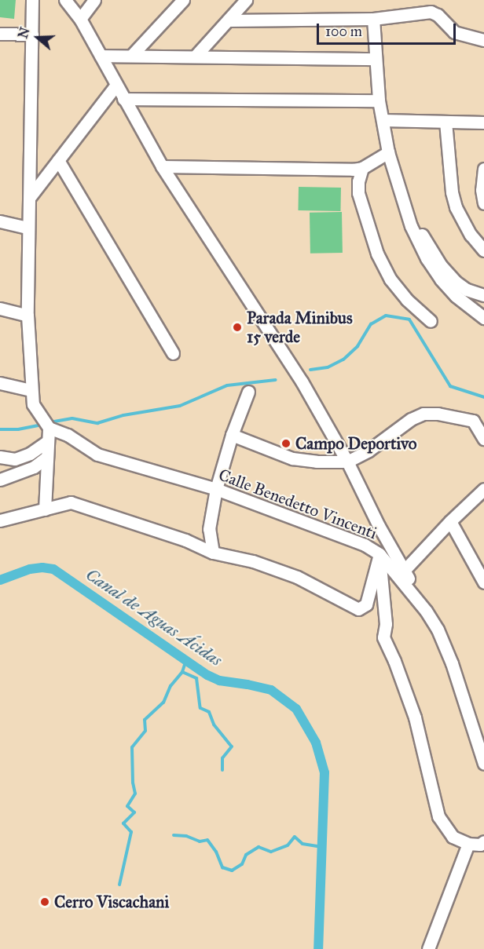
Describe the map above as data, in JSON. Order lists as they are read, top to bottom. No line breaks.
{"streets":{"street":["Calle Benedetto Vincenti"]},"water":["Canal de Aguas Ácidas"],"places":["Parada Minibus 15 verde","Campo Deportivo","Cerro Viscachani"],"scale_bar":"100 m","north":"left"}
